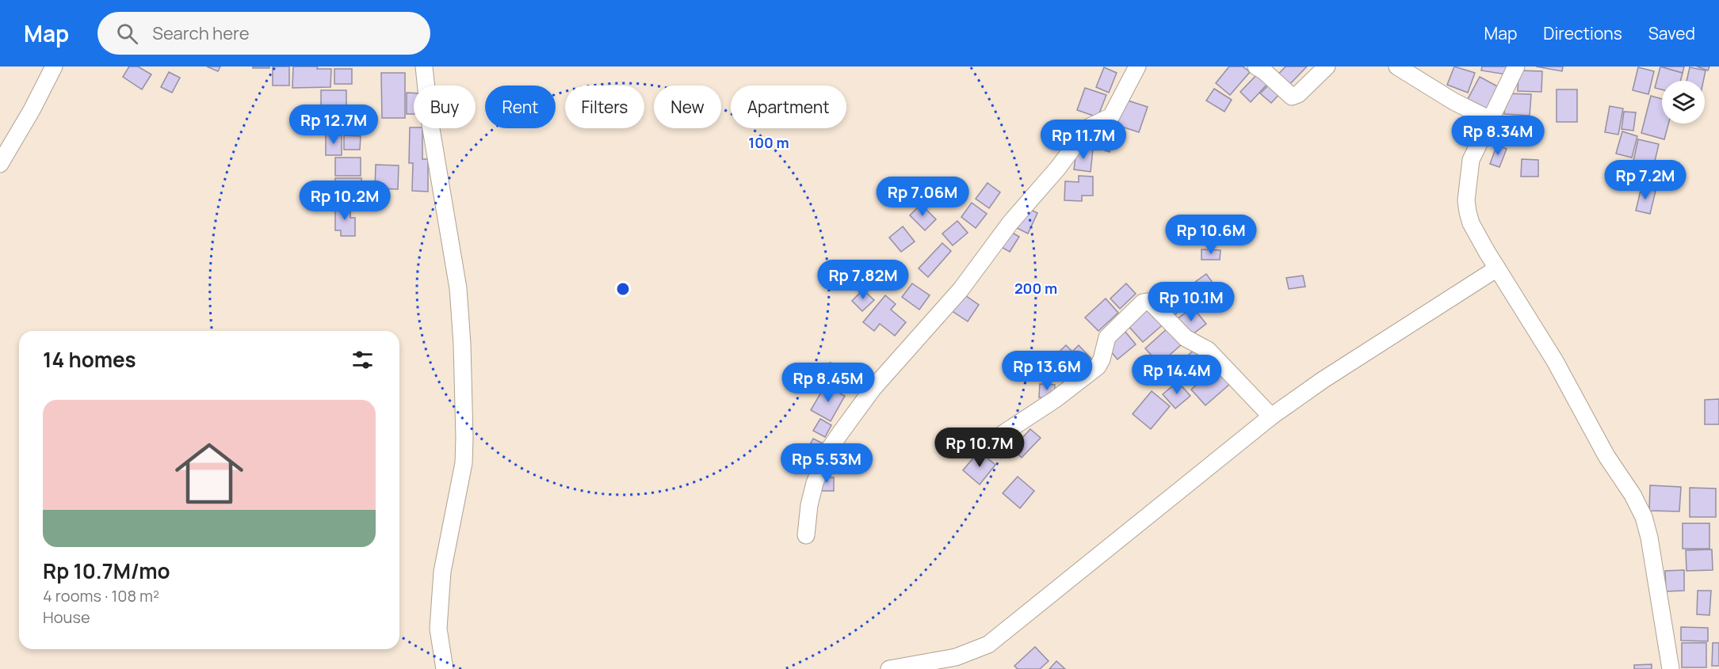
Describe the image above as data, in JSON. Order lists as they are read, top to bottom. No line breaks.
{"page":{"header":"Map","search":"Search here","nav":["Map","Directions","Saved"],"chip":["Buy","Rent","Filters","New","Apartment"],"price":["Rp 12.7M","Rp 8.34M","Rp 11.7M","Rp 7.2M","Rp 7.06M","Rp 10.2M","Rp 10.6M","Rp 7.82M","Rp 10.1M","Rp 13.6M","Rp 14.4M","Rp 8.45M","Rp 10.7M","Rp 5.53M"],"heading":"14 homes","list":[{"name":"Rp 10.7M/mo","note":"4 rooms · 108 m² · House"}]},"rings":["100 m","200 m"]}
